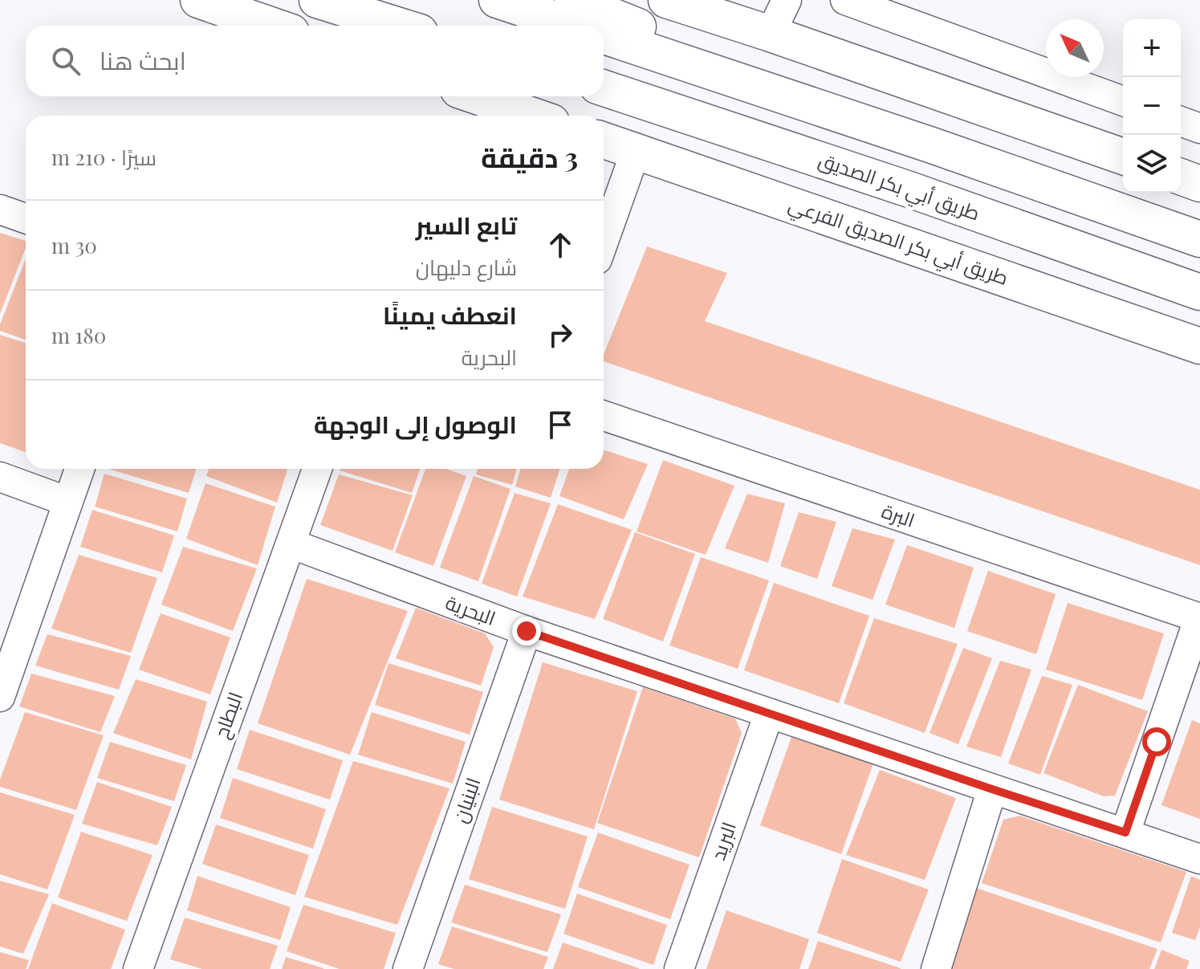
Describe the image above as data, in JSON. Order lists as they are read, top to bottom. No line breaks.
{"streets":{"main road":["طريق أبي بكر الصديق","طريق أبي بكر الصديق الفرعي"],"street":["البرة","البحرية","البطاح","البنيان","البريد"]},"crossings":[["البحرية","البطاح"],["البحرية","البنيان"],["البحرية","البريد"]],"north":"top left","page":{"map_buttons":["+","−"],"search":"ابحث هنا","heading":["3 دقيقة","سيرًا · 210 m"],"list":[["تابع السير","شارع دليهان","30 m"],["انعطف يمينًا","البحرية","180 m"],"الوصول إلى الوجهة"]}}
